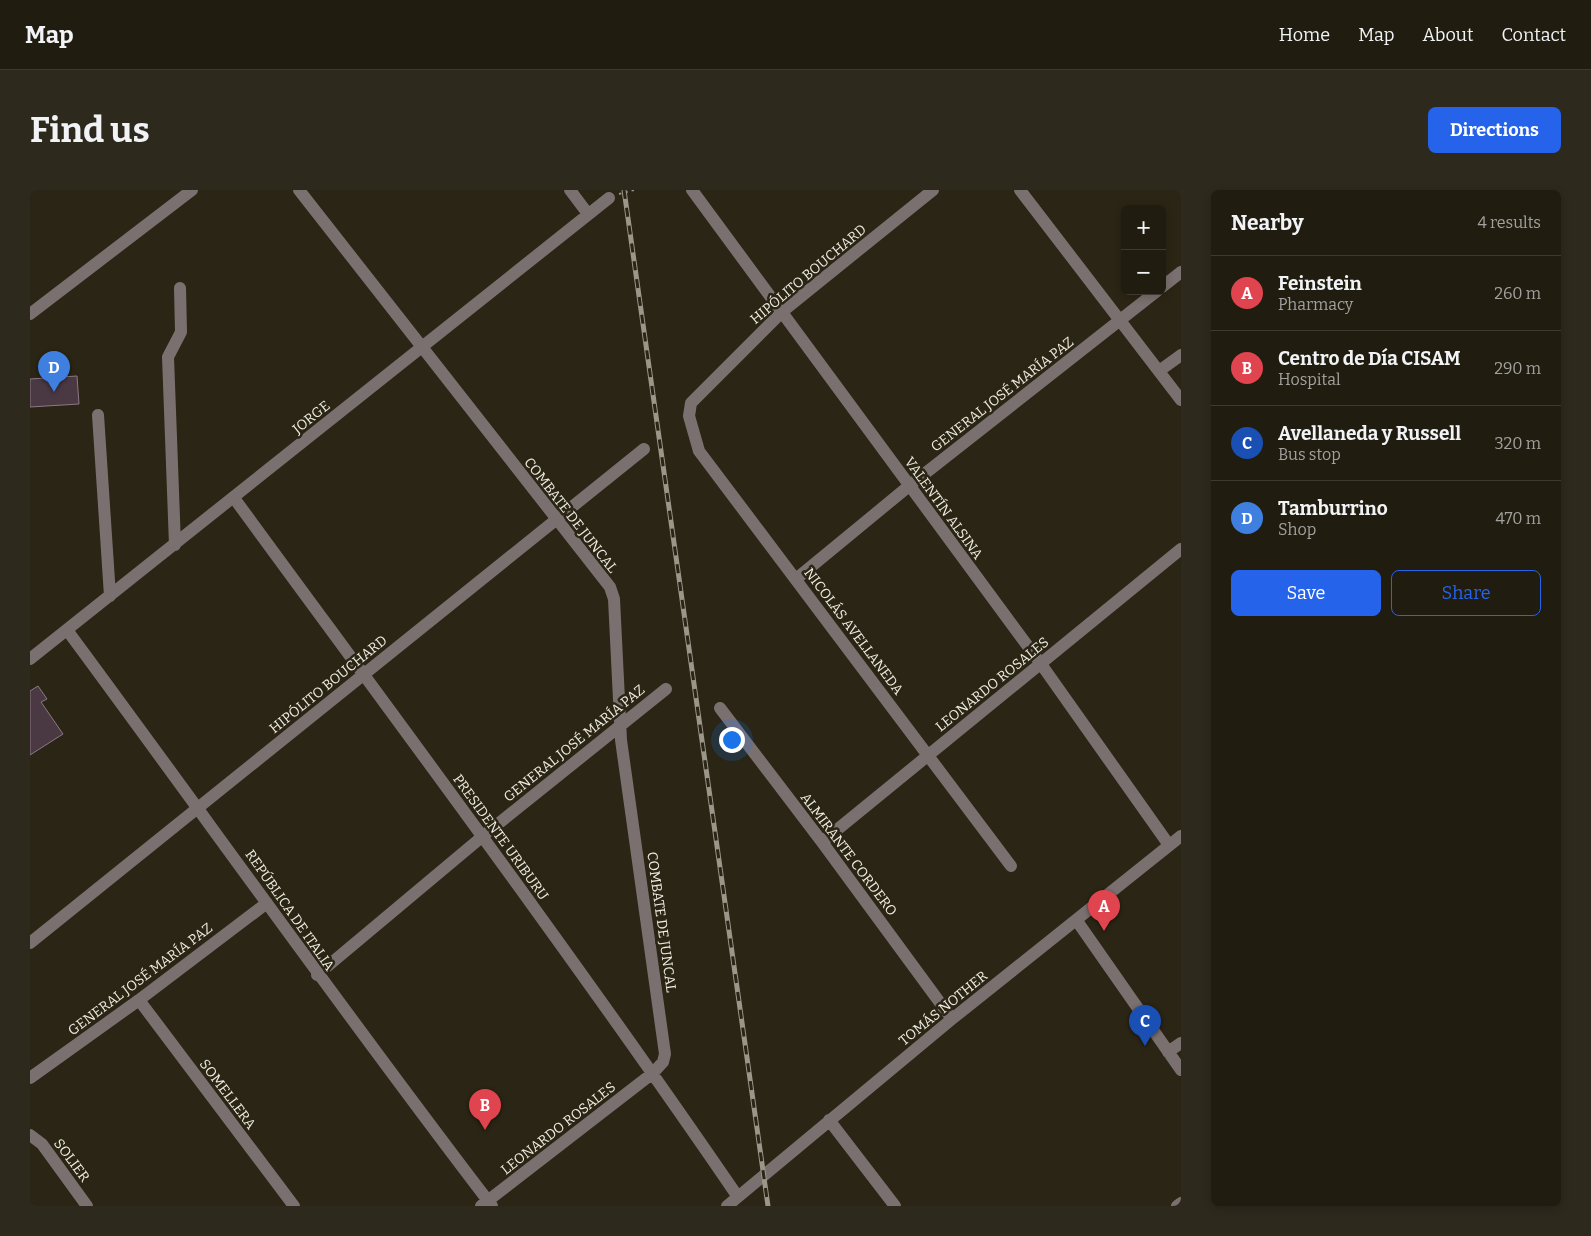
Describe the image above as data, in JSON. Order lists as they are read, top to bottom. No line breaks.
{"streets":{"street":["HIPÓLITO BOUCHARD","GENERAL JOSÉ MARÍA PAZ","JORGE","VALENTÍN ALSINA","COMBATE DE JUNCAL","NICOLÁS AVELLANEDA","LEONARDO ROSALES","PRESIDENTE URIBURU","ALMIRANTE CORDERO","REPÚBLICA DE ITALIA","TOMÁS NOTHER","SOMELLERA","SOLIER"]},"crossings":[["HIPÓLITO BOUCHARD","VALENTÍN ALSINA"],["HIPÓLITO BOUCHARD","COMBATE DE JUNCAL"],["HIPÓLITO BOUCHARD","NICOLÁS AVELLANEDA"],["HIPÓLITO BOUCHARD","PRESIDENTE URIBURU"],["HIPÓLITO BOUCHARD","REPÚBLICA DE ITALIA"],["GENERAL JOSÉ MARÍA PAZ","VALENTÍN ALSINA"],["GENERAL JOSÉ MARÍA PAZ","COMBATE DE JUNCAL"],["GENERAL JOSÉ MARÍA PAZ","NICOLÁS AVELLANEDA"],["GENERAL JOSÉ MARÍA PAZ","PRESIDENTE URIBURU"],["GENERAL JOSÉ MARÍA PAZ","REPÚBLICA DE ITALIA"],["GENERAL JOSÉ MARÍA PAZ","SOMELLERA"],["JORGE","COMBATE DE JUNCAL"],["JORGE","PRESIDENTE URIBURU"],["JORGE","REPÚBLICA DE ITALIA"],["VALENTÍN ALSINA","LEONARDO ROSALES"],["VALENTÍN ALSINA","TOMÁS NOTHER"],["COMBATE DE JUNCAL","LEONARDO ROSALES"],["COMBATE DE JUNCAL","PRESIDENTE URIBURU"],["NICOLÁS AVELLANEDA","LEONARDO ROSALES"],["LEONARDO ROSALES","PRESIDENTE URIBURU"],["LEONARDO ROSALES","ALMIRANTE CORDERO"],["LEONARDO ROSALES","REPÚBLICA DE ITALIA"],["PRESIDENTE URIBURU","TOMÁS NOTHER"],["ALMIRANTE CORDERO","TOMÁS NOTHER"]],"page":{"header":"Map","nav":["Home","Map","About","Contact"],"buttons":["Directions",["Save","Share"]],"title":"Find us","heading":["Nearby","4 results"],"map_buttons":["+","−"],"list":[{"mark":"A","name":"Feinstein","note":"Pharmacy","value":"260 m"},{"mark":"B","name":"Centro de Día CISAM","note":"Hospital","value":"290 m"},{"mark":"C","name":"Avellaneda y Russell","note":"Bus stop","value":"320 m"},{"mark":"D","name":"Tamburrino","note":"Shop","value":"470 m"}],"pins":["D","A","C","B"]}}
